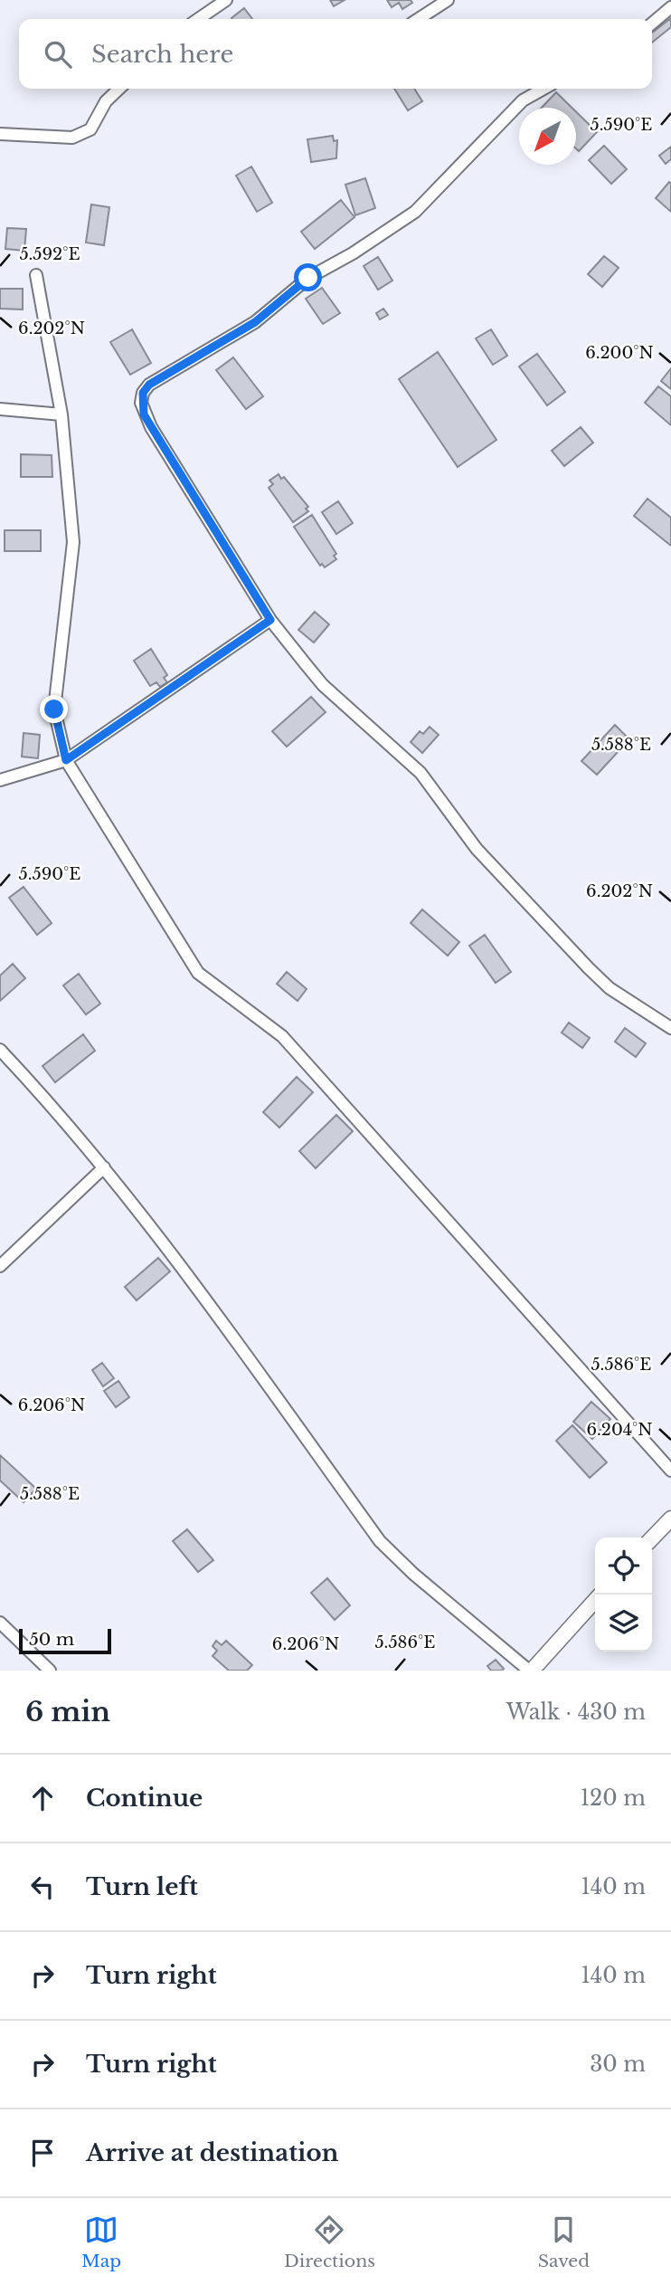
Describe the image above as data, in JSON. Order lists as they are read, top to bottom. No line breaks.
{"scale_bar":"50 m","north":"bottom left","page":{"search":"Search here","scale":"50 m","heading":["6 min","Walk · 430 m"],"list":[["Continue","120 m"],["Turn left","140 m"],["Turn right","140 m"],["Turn right","30 m"],"Arrive at destination"],"nav":["Map","Directions","Saved"]},"coordinates":["5.590°E","5.592°E","6.202°N","6.200°N","5.588°E","5.586°E","6.206°N","6.204°N"]}
